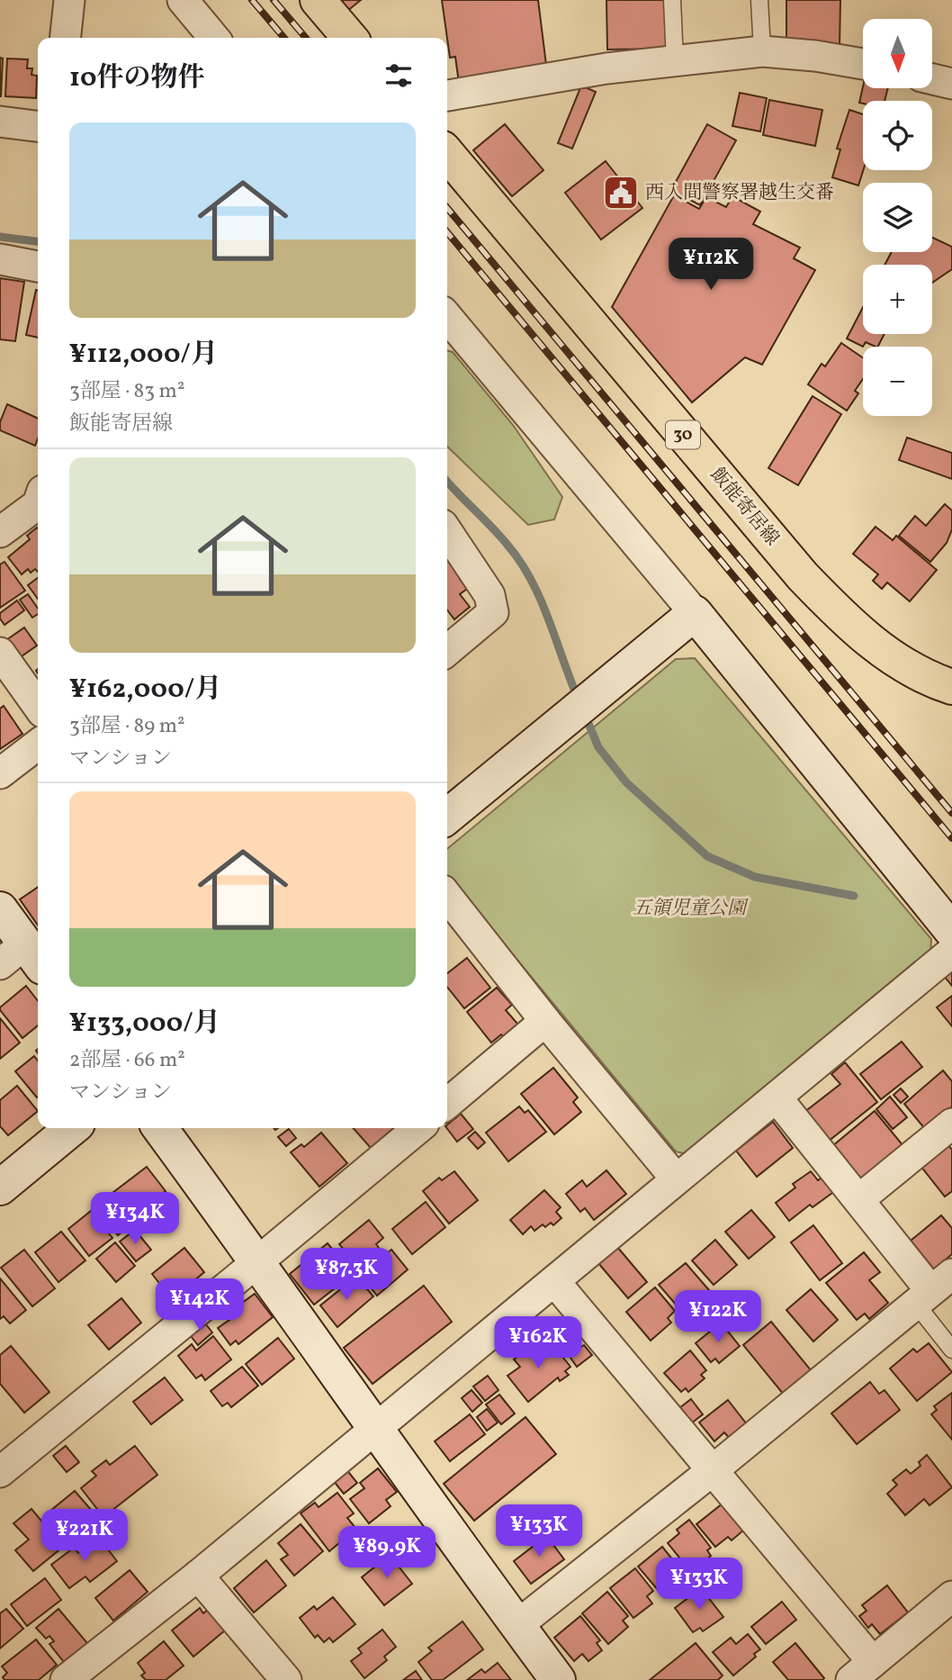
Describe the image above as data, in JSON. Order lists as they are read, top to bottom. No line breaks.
{"streets":{"main road":["30","飯能寄居線"]},"parks":["五領児童公園"],"places":{"public building":["西入間警察署越生交番"]},"north":"bottom","page":{"map_buttons":["+","−"],"heading":"10件の物件","list":[{"name":"¥112,000/月","note":"3部屋 · 83 m² · 飯能寄居線"},{"name":"¥162,000/月","note":"3部屋 · 89 m² · マンション"},{"name":"¥133,000/月","note":"2部屋 · 66 m² · マンション"}],"price":["¥112K","¥134K","¥87.3K","¥142K","¥122K","¥162K","¥133K","¥221K","¥89.9K","¥133K"]}}
